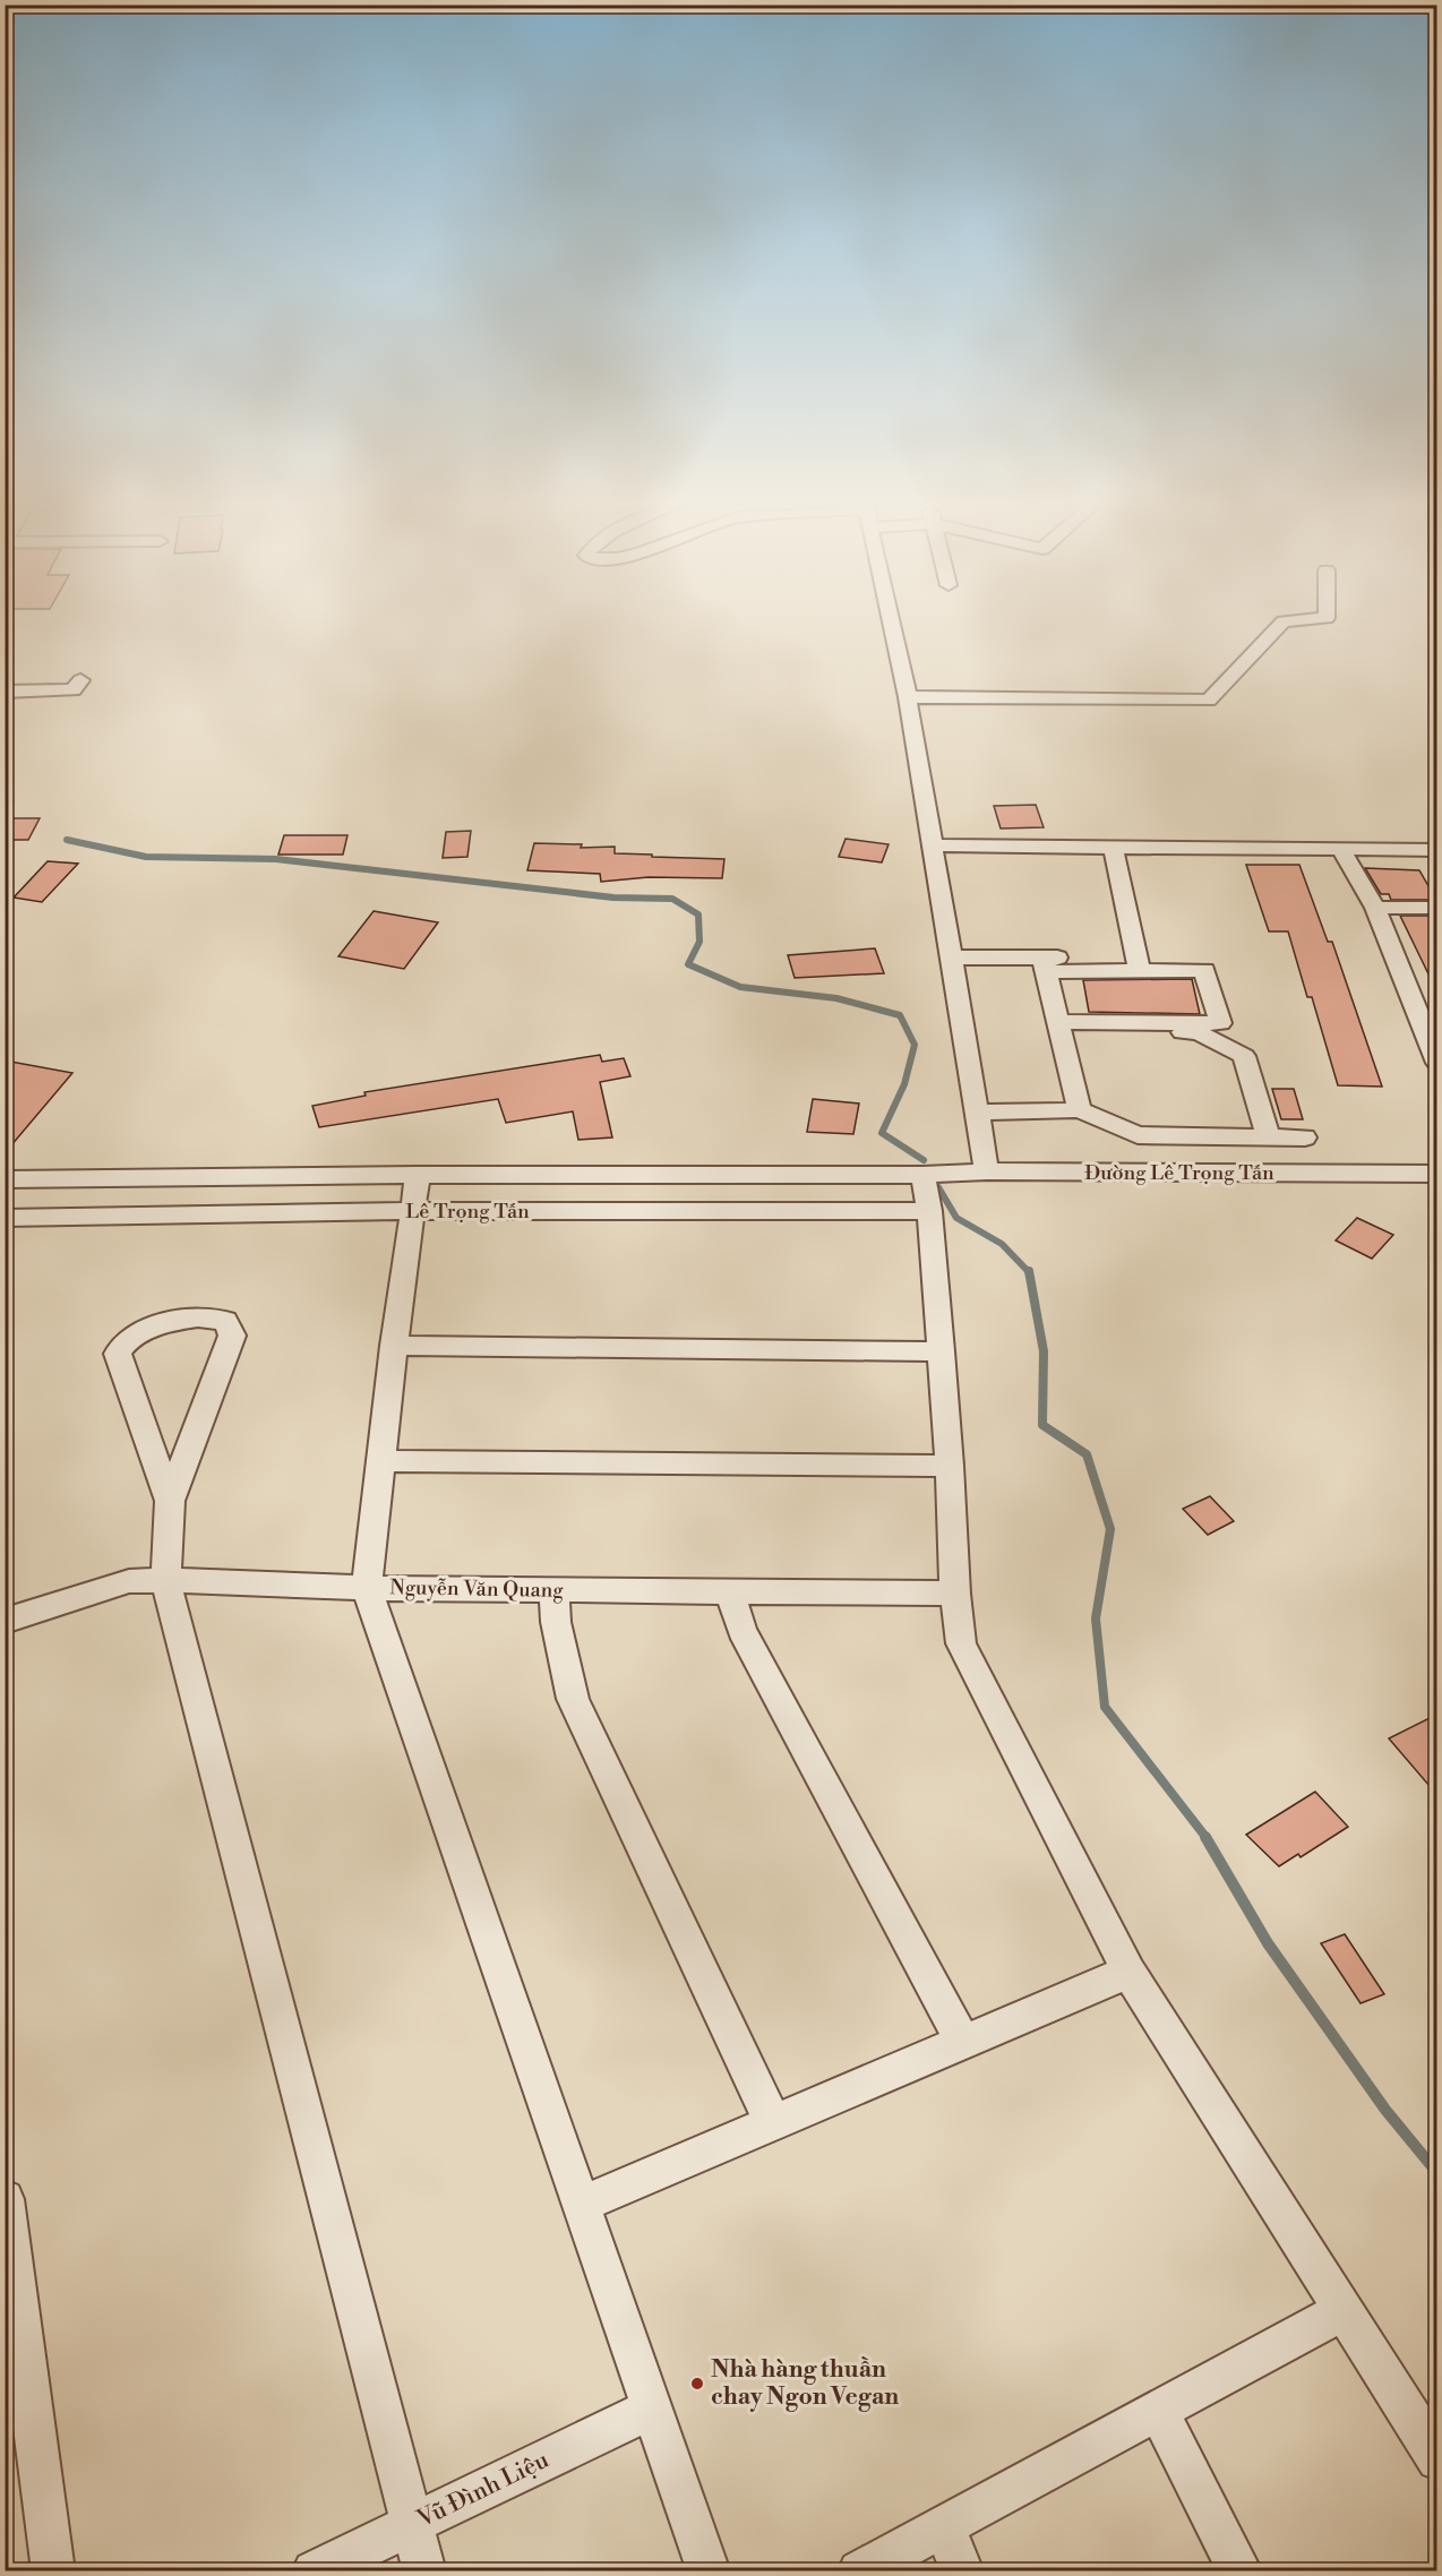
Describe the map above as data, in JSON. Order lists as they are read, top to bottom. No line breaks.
{"streets":{"street":["Đường Lê Trọng Tấn","Lê Trọng Tấn","Nguyễn Văn Quang","Vũ Đình Liệu"]},"crossings":[["Đường Lê Trọng Tấn","Lê Trọng Tấn"]],"places":["Nhà hàng thuần chay Ngon Vegan"]}
